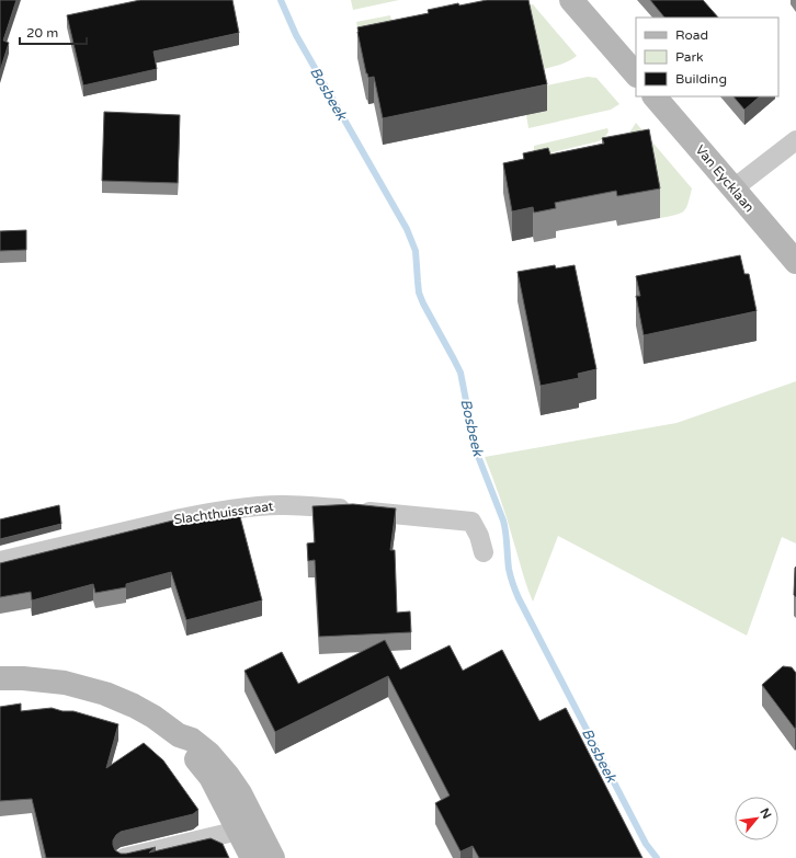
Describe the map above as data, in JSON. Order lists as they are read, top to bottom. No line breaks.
{"streets":{"street":["Van Eycklaan","Slachthuisstraat"]},"water":["Bosbeek"],"legend":["Road","Park","Building"],"scale_bar":"20 m","north":"top right"}
